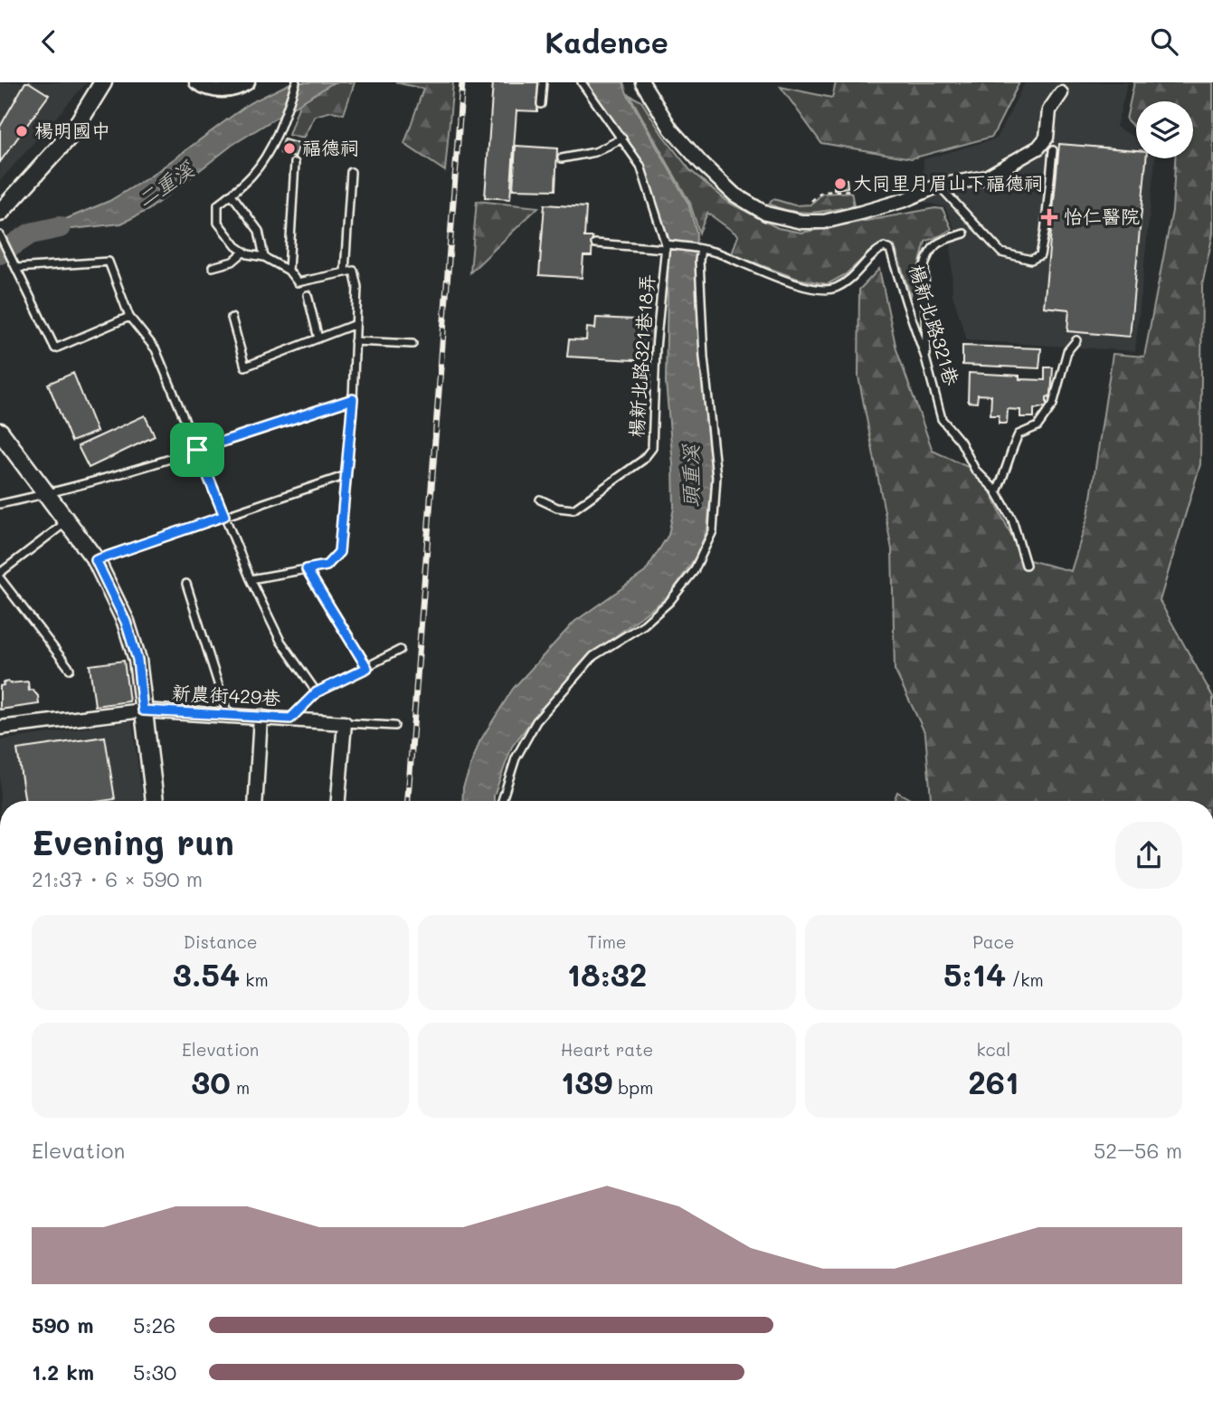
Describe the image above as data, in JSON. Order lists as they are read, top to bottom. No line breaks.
{"streets":{"street":["新農街429巷"],"lane":["楊新北路321巷","楊新北路321巷18弄"]},"water":["二重溪","頭重溪"],"places":{"other":["楊明國中","福德祠","大同里月眉山下福德祠"],"health":["怡仁醫院"]},"page":{"header":"Kadence","heading":["Evening run","21:37 · 6 × 590 m"],"stats":[["Distance","3.54 km"],["Time","18:32"],["Pace","5:14 /km"],["Elevation","30 m"],["Heart rate","139 bpm"],["kcal","261"]],"chart":["Elevation","52–56 m"],"list":[{"name":"590 m","note":"5:26"},{"name":"1.2 km","note":"5:30"}]}}
